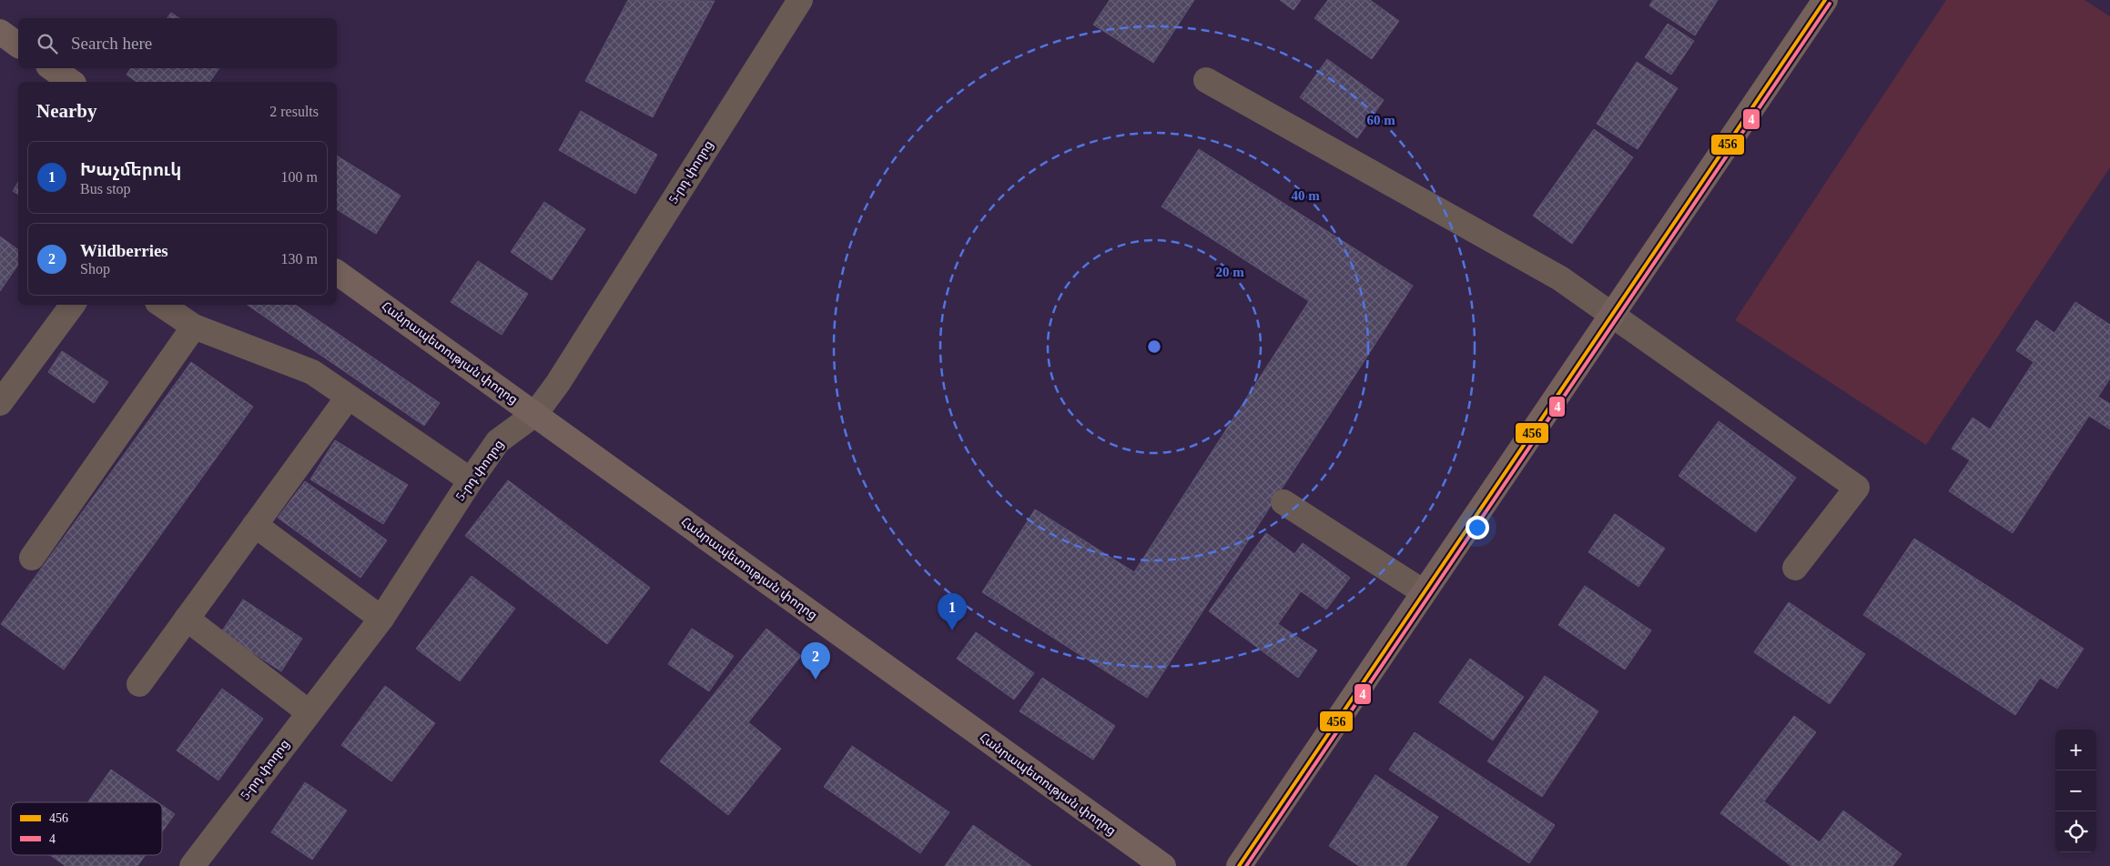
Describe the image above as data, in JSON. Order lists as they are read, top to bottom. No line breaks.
{"streets":{"main road":["Հանրապետության փողոց"],"street":["5-րդ փողոց"]},"crossings":[["5-րդ փողոց","Հանրապետության փողոց"]],"lines":["transit line 456","transit line 4"],"legend":["456","4"],"page":{"search":"Search here","heading":["Nearby","2 results"],"list":[{"mark":"1","name":"Խաչմերուկ","note":"Bus stop","value":"100 m"},{"mark":"2","name":"Wildberries","note":"Shop","value":"130 m"}],"pins":["1","2"],"map_buttons":["+","−"]},"rings":["60 m","40 m","20 m"]}
